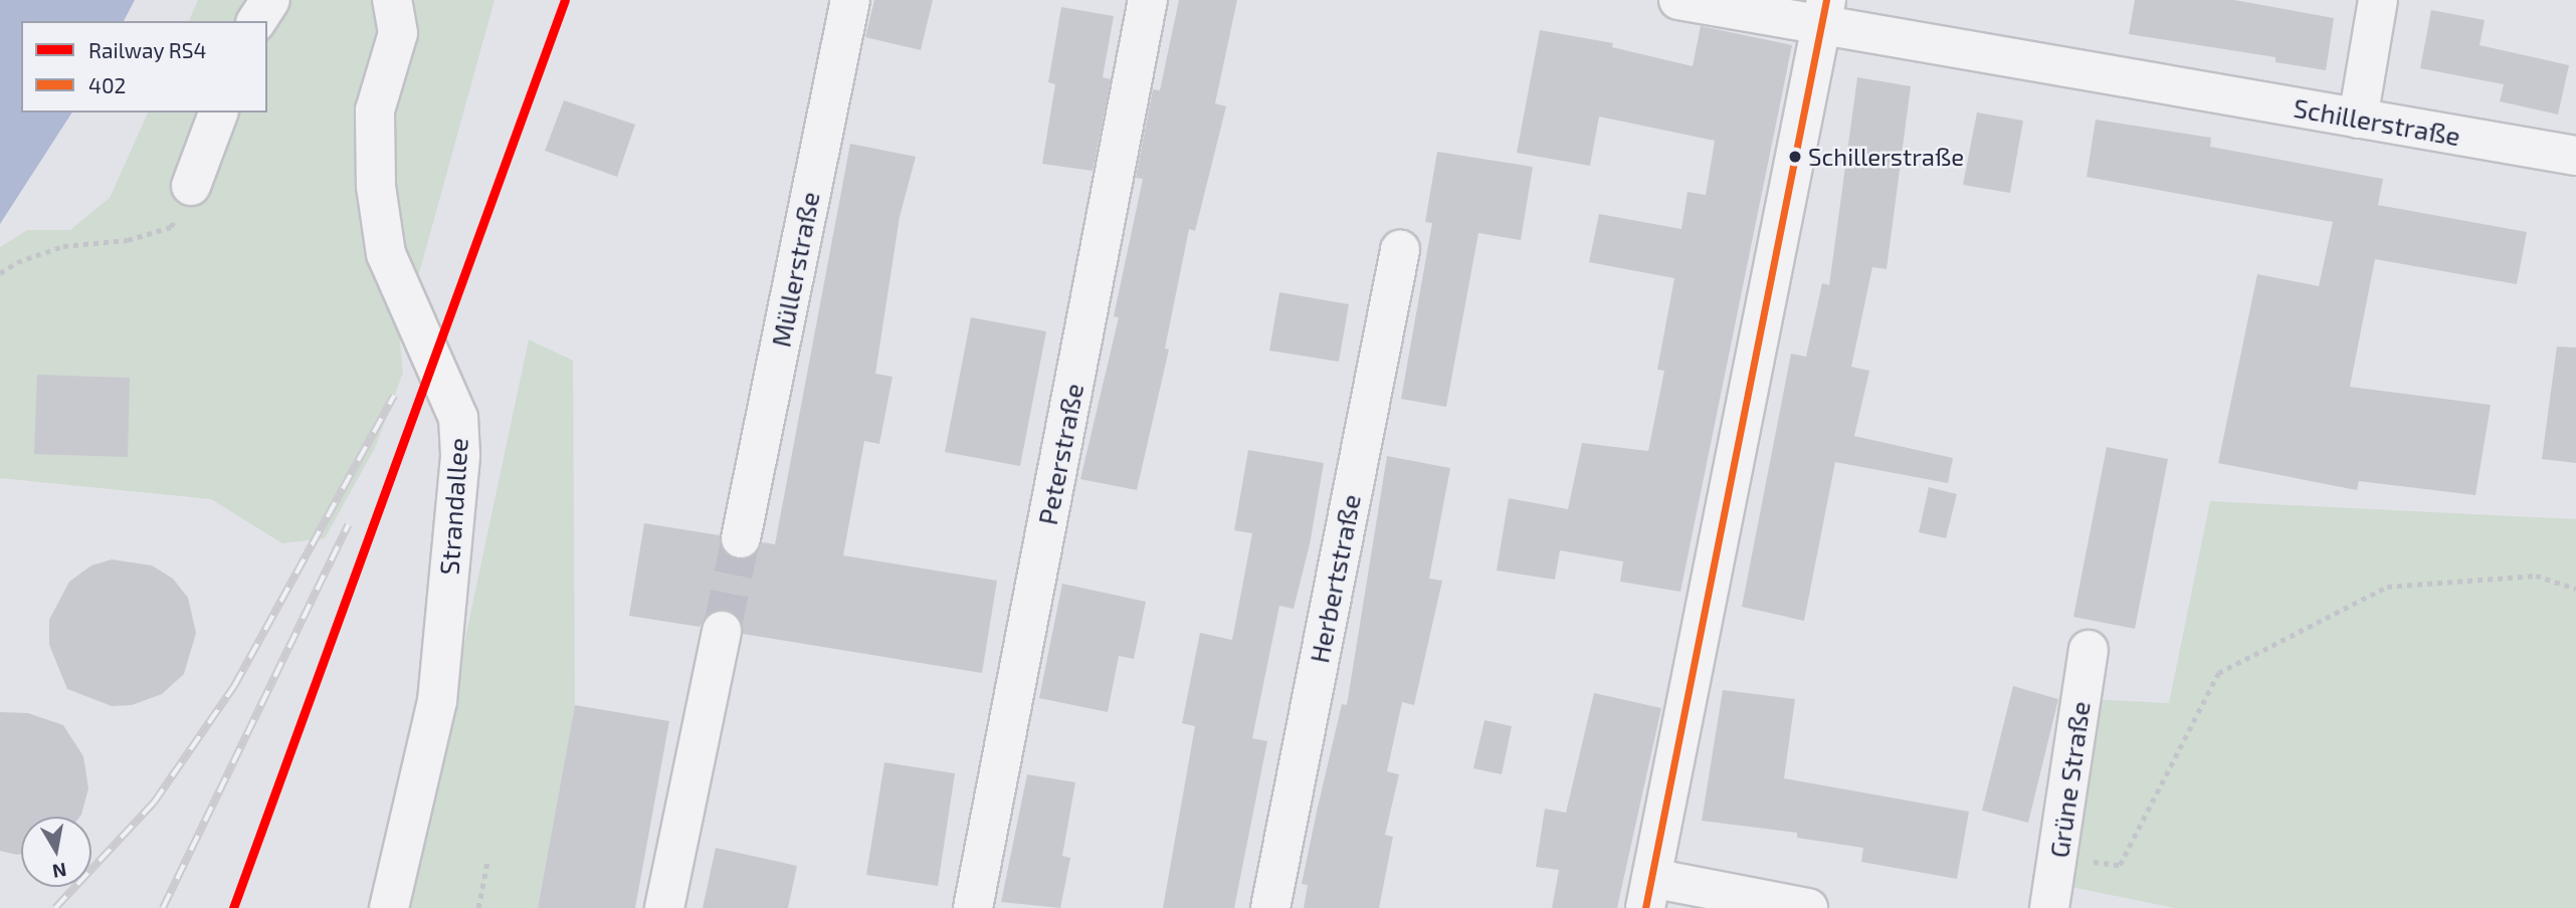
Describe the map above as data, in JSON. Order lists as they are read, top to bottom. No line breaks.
{"streets":{"street":["Schillerstraße","Müllerstraße","Peterstraße","Strandallee","Herbertstraße","Grüne Straße"]},"places":["Schillerstraße"],"lines":["rail line RS4","transit line 402"],"legend":["Railway RS4","402"],"north":"bottom"}
